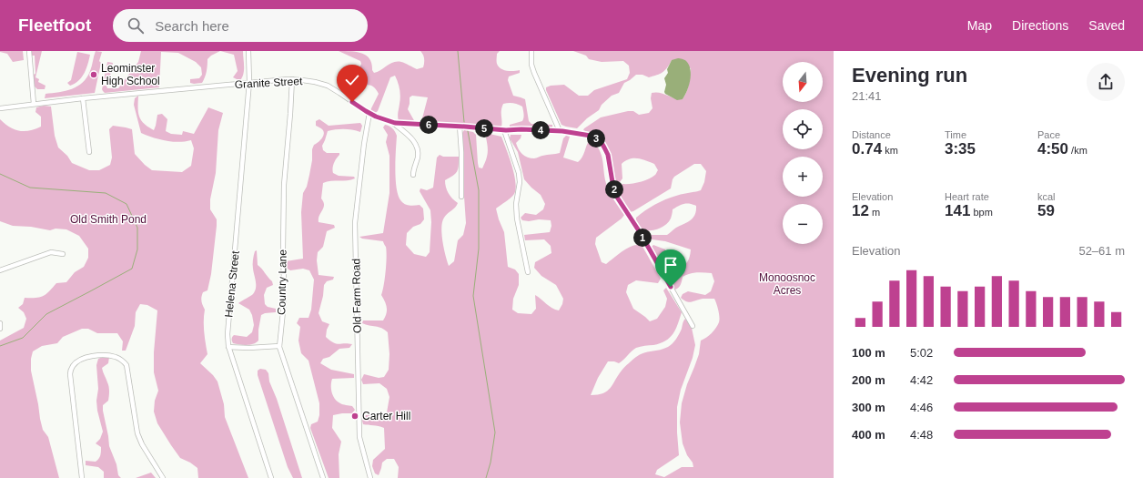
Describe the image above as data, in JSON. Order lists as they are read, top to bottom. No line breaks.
{"streets":{"street":["Granite Street","Country Lane","Helena Street","Old Farm Road"]},"crossings":[["Granite Street","Country Lane"],["Granite Street","Helena Street"],["Granite Street","Old Farm Road"]],"parks":["Old Smith Pond","Monoosnoc Acres"],"places":["Leominster High School","Carter Hill"],"north":"bottom","page":{"header":"Fleetfoot","search":"Search here","nav":["Map","Directions","Saved"],"heading":["Evening run","21:41"],"map_buttons":["+","−"],"stats":[["Distance","0.74 km"],["Time","3:35"],["Pace","4:50 /km"],["Elevation","12 m"],["Heart rate","141 bpm"],["kcal","59"]],"pins":["6","5","4","3","2","1"],"chart":["Elevation","52–61 m"],"list":[{"name":"100 m","note":"5:02"},{"name":"200 m","note":"4:42"},{"name":"300 m","note":"4:46"},{"name":"400 m","note":"4:48"}]}}
